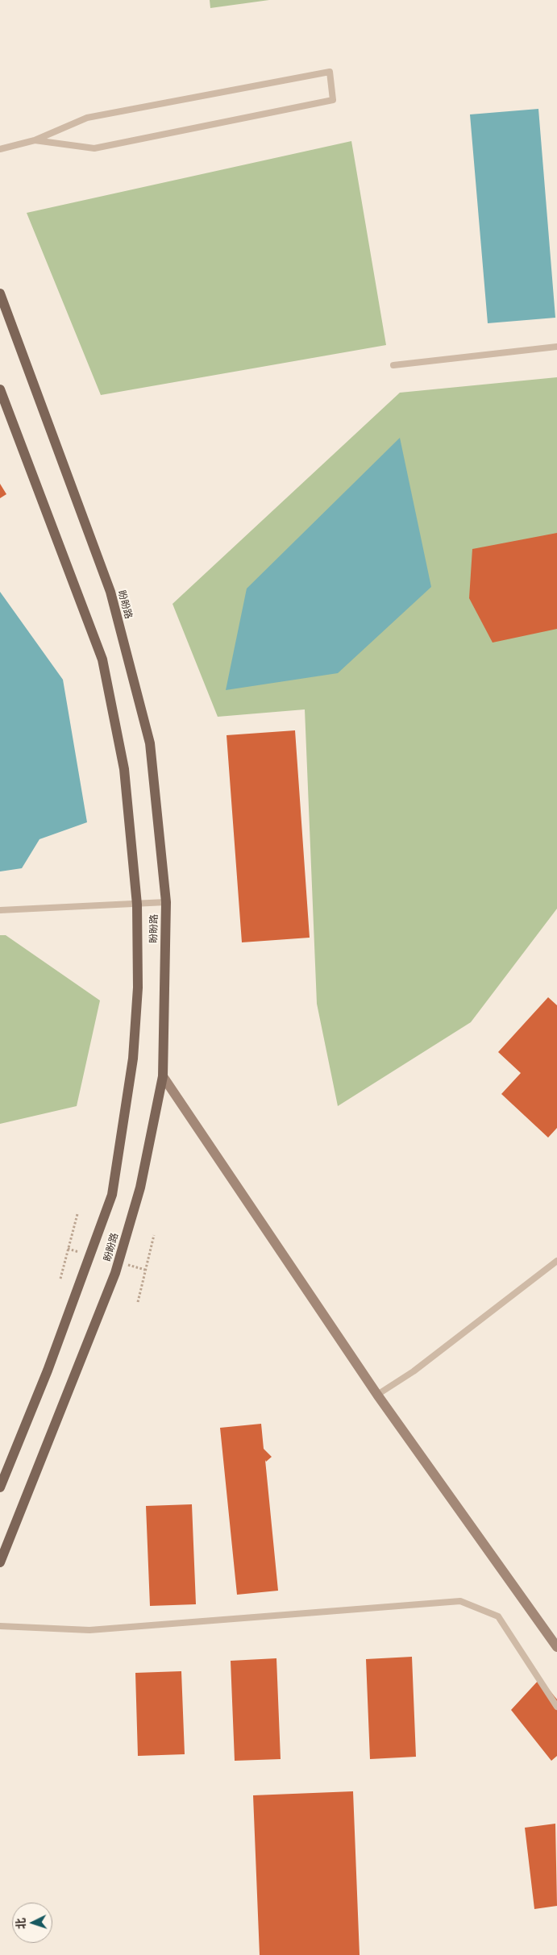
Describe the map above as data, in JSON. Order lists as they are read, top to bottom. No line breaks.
{"streets":{"main road":["盼盼路"]},"north":"left"}
